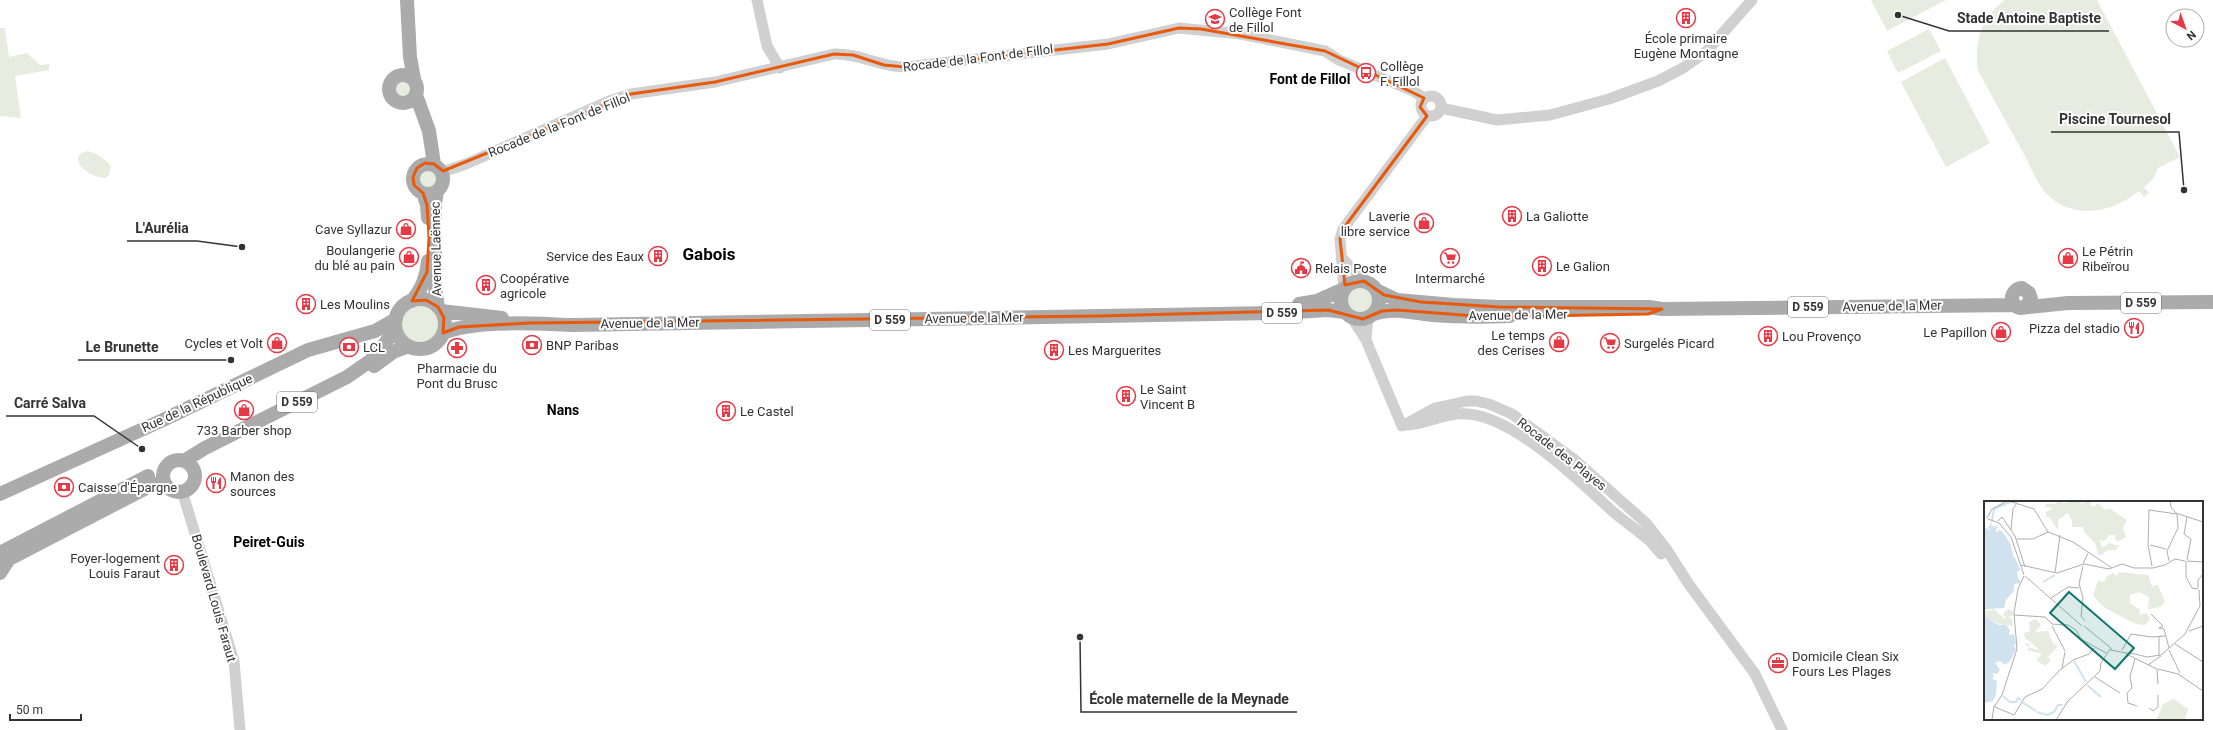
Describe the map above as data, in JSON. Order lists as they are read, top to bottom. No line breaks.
{"streets":{"main road":["Avenue Laënnec","D 559","Avenue de la Mer","Rue de la République"],"street":["Rocade de la Font de Fillol","Rocade des Playes","Boulevard Louis Faraut"]},"crossings":[["Rocade de la Font de Fillol","Avenue Laënnec"],["Avenue Laënnec","D 559"],["Avenue Laënnec","Rue de la République"],["D 559","Avenue de la Mer"],["D 559","Rue de la République"],["D 559","Boulevard Louis Faraut"],["Avenue de la Mer","Rocade des Playes"]],"districts":["Font de Fillol","Gabois","Nans","Peiret-Guis"],"places":{"other":["Stade Antoine Baptiste","Piscine Tournesol","L'Aurélia","Le Brunette","Carré Salva","École maternelle de la Meynade"],"building":["École primaire Eugène Montagne","La Galiotte","Service des Eaux","Le Galion","Coopérative agricole","Les Moulins","Lou Provenço","Les Marguerites","Le Saint Vincent B","Le Castel","Foyer-logement Louis Faraut"],"school or university":["Collège Font de Fillol"],"bus stop":["Collège F. Fillol"],"shop":["Laverie libre service","Cave Syllazur","Boulangerie du blé au pain","Le Pétrin Ribeïrou","Le Papillon","Le temps des Cerises","Cycles et Volt","733 Barber shop"],"supermarket":["Intermarché","Surgelés Picard"],"public building":["Relais Poste"],"restaurant":["Pizza del stadio","Manon des sources"],"bank":["BNP Paribas","LCL","Caisse d'Épargne"],"pharmacy":["Pharmacie du Pont du Brusc"],"office":["Domicile Clean Six Fours Les Plages"]},"scale_bar":"50 m","north":"bottom right"}
